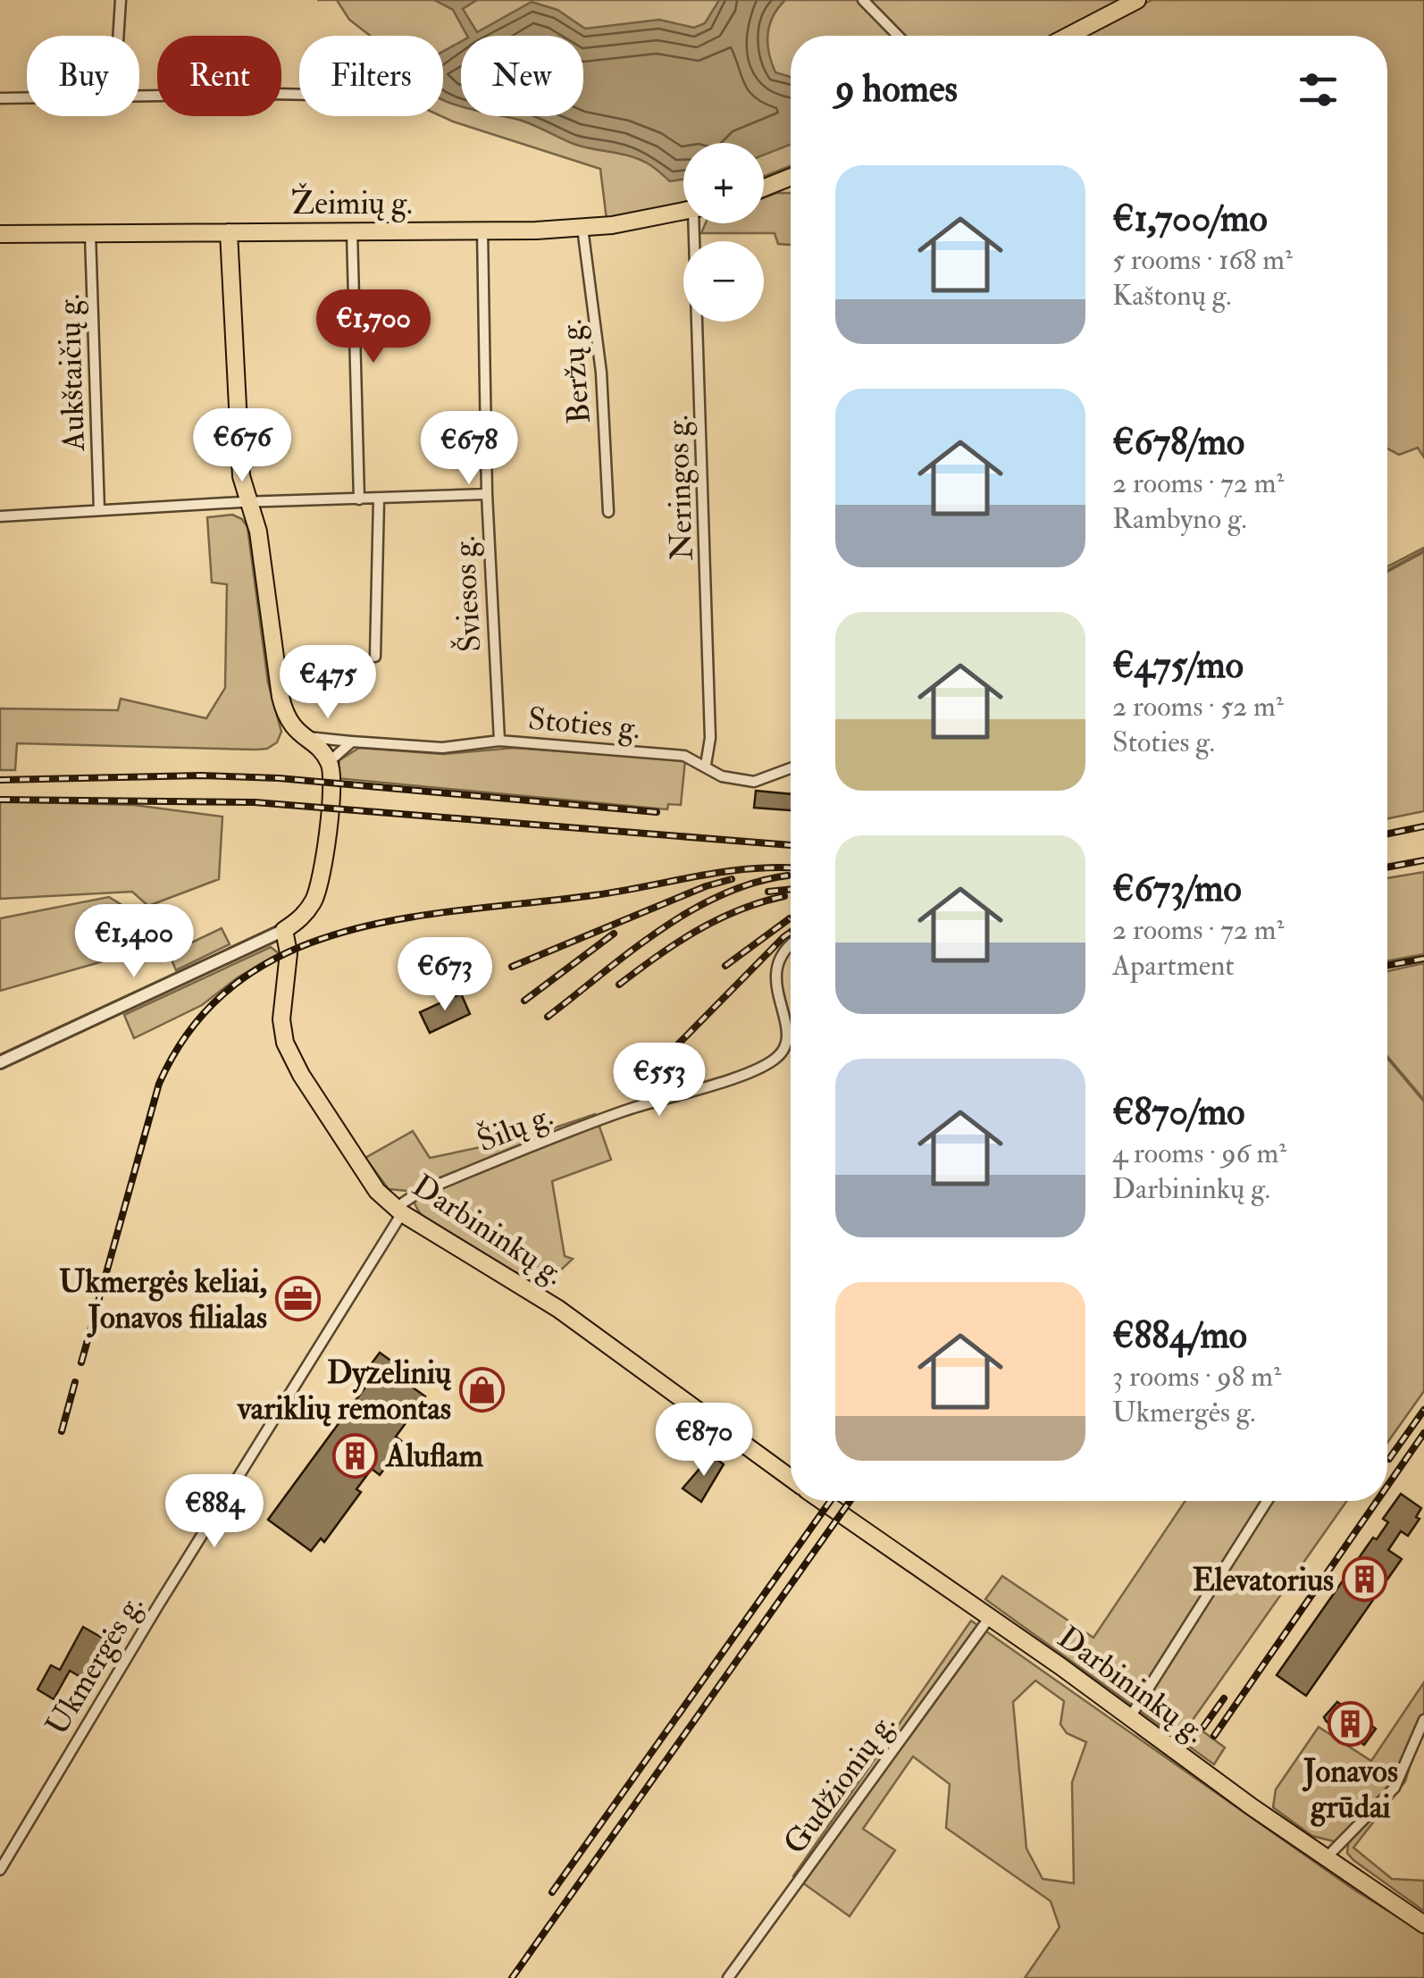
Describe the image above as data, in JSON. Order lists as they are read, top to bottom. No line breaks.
{"streets":{"main road":["Žeimių g.","Darbininkų g."],"street":["Beržų g.","Aukštaičių g.","Neringos g.","Šviesos g.","Stoties g.","Šilų g.","Ukmergės g.","Gudžionių g."]},"crossings":[["Žeimių g.","Beržų g."],["Žeimių g.","Aukštaičių g."],["Žeimių g.","Šviesos g."],["Neringos g.","Stoties g."],["Šviesos g.","Stoties g."],["Šilų g.","Darbininkų g."],["Šilų g.","Ukmergės g."],["Darbininkų g.","Ukmergės g."],["Darbininkų g.","Gudžionių g."]],"places":{"office":["Ukmergės keliai, Jonavos filialas"],"shop":["Dyzelinių variklių remontas"],"building":["Aluflam","Elevatorius","Jonavos grūdai"]},"page":{"chip":["Buy","Rent","Filters","New"],"heading":"9 homes","map_buttons":["+","−"],"list":[{"name":"€1,700/mo","note":"5 rooms · 168 m² · Kaštonų g."},{"name":"€678/mo","note":"2 rooms · 72 m² · Rambyno g."},{"name":"€475/mo","note":"2 rooms · 52 m² · Stoties g."},{"name":"€673/mo","note":"2 rooms · 72 m² · Apartment"},{"name":"€870/mo","note":"4 rooms · 96 m² · Darbininkų g."},{"name":"€884/mo","note":"3 rooms · 98 m² · Ukmergės g."}],"price":["€1,700","€676","€678","€475","€1,400","€673","€553","€870","€884"]}}
